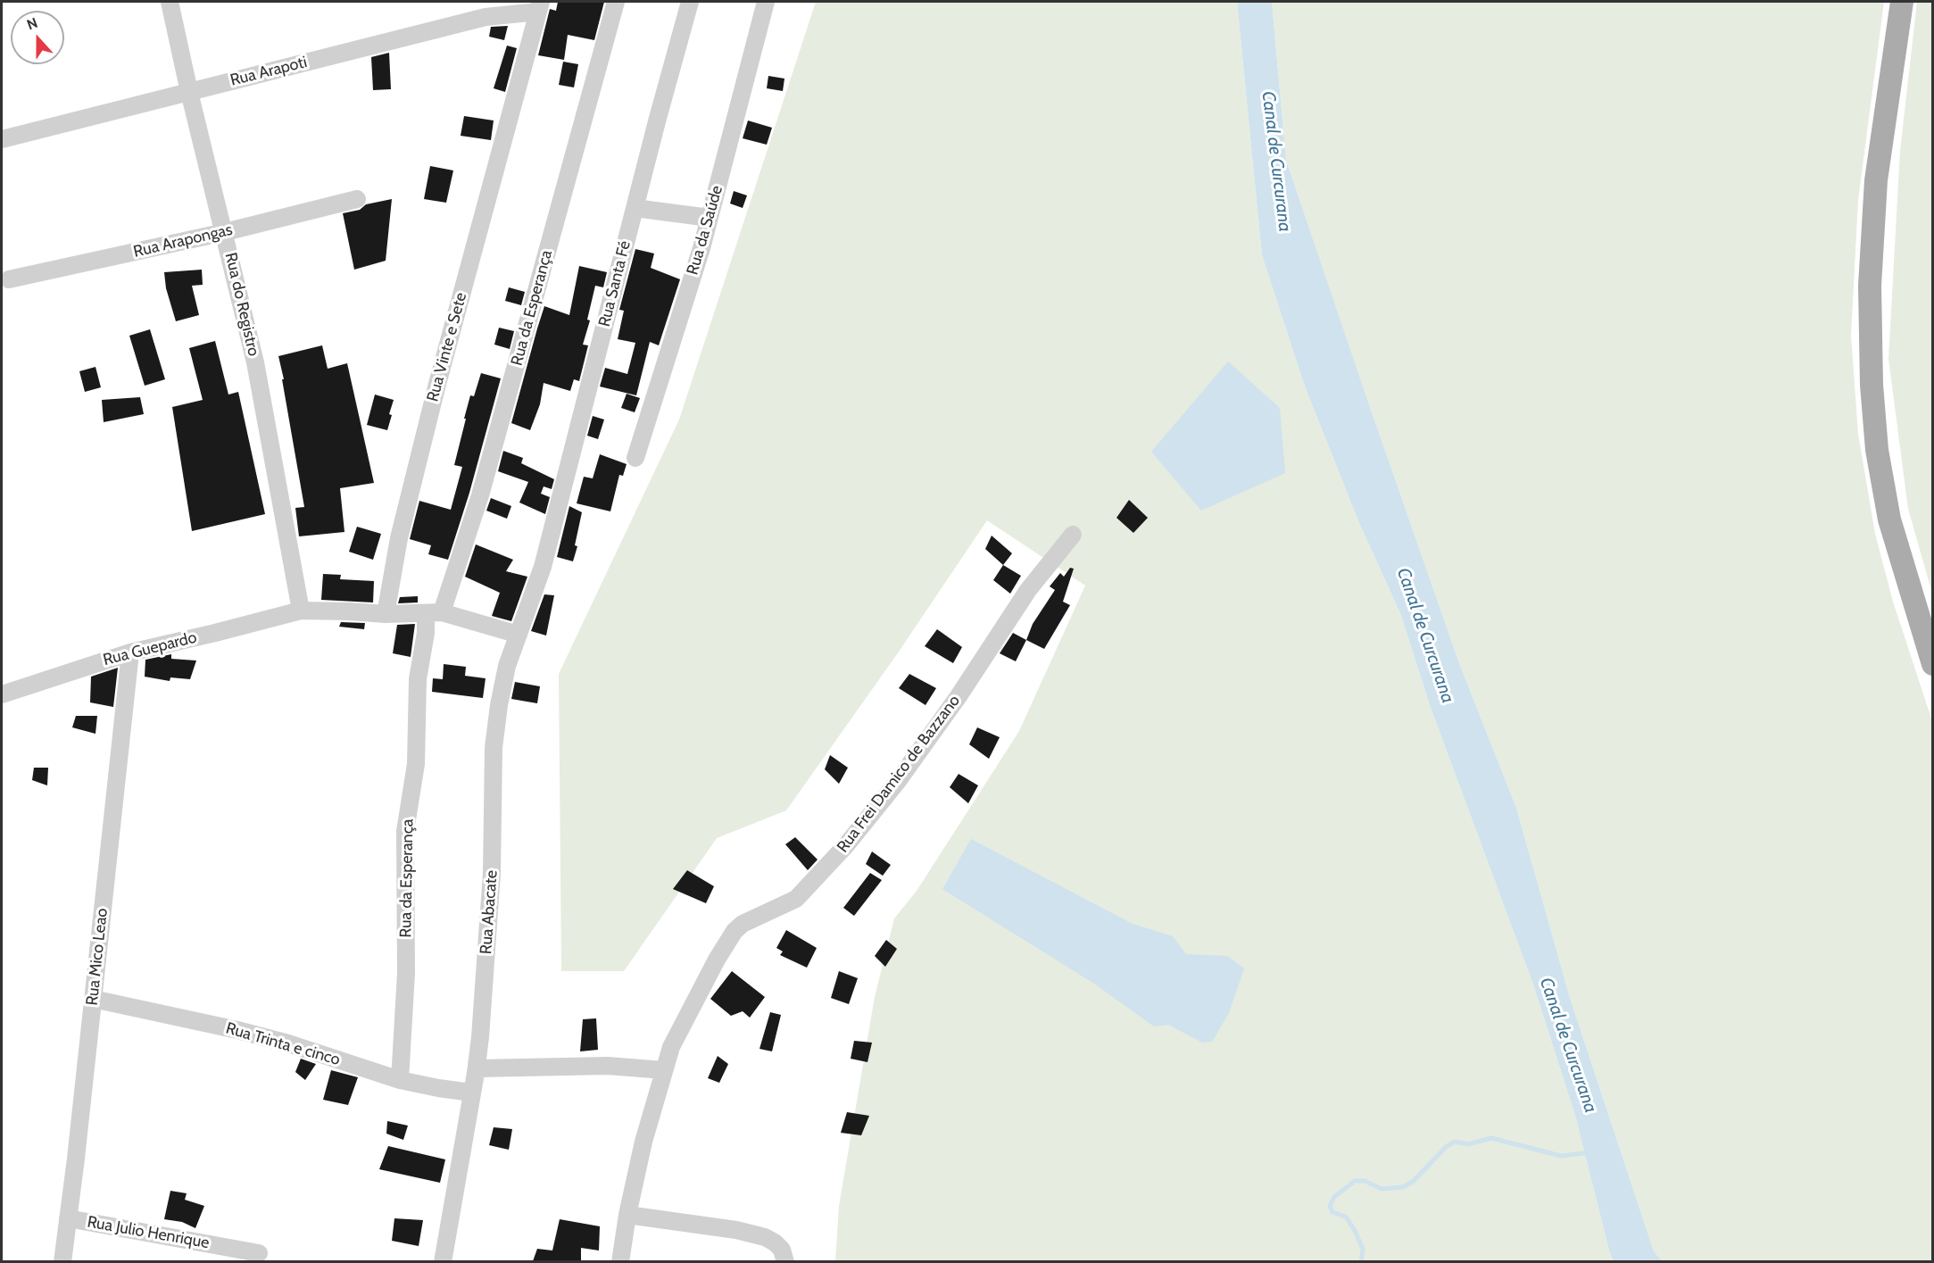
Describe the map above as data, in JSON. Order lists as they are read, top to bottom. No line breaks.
{"streets":{"street":["Rua Arapoti","Rua da Saúde","Rua Arapongas","Rua Santa Fé","Rua do Registro","Rua da Esperança","Rua Vinte e Sete","Rua Guepardo","Rua Frei Damico de Bazzano","Rua Abacate","Rua Mico Leao","Rua Trinta e cinco","Rua Julio Henrique"]},"crossings":[["Rua Arapoti","Rua do Registro"],["Rua Arapoti","Rua Vinte e Sete"],["Rua Arapongas","Rua do Registro"],["Rua Santa Fé","Rua Abacate"],["Rua do Registro","Rua Guepardo"],["Rua da Esperança","Rua Trinta e cinco"],["Rua Guepardo","Rua Mico Leao"],["Rua Abacate","Rua Trinta e cinco"],["Rua Mico Leao","Rua Trinta e cinco"],["Rua Mico Leao","Rua Julio Henrique"]],"water":["Canal de Curcurana"],"north":"top"}
